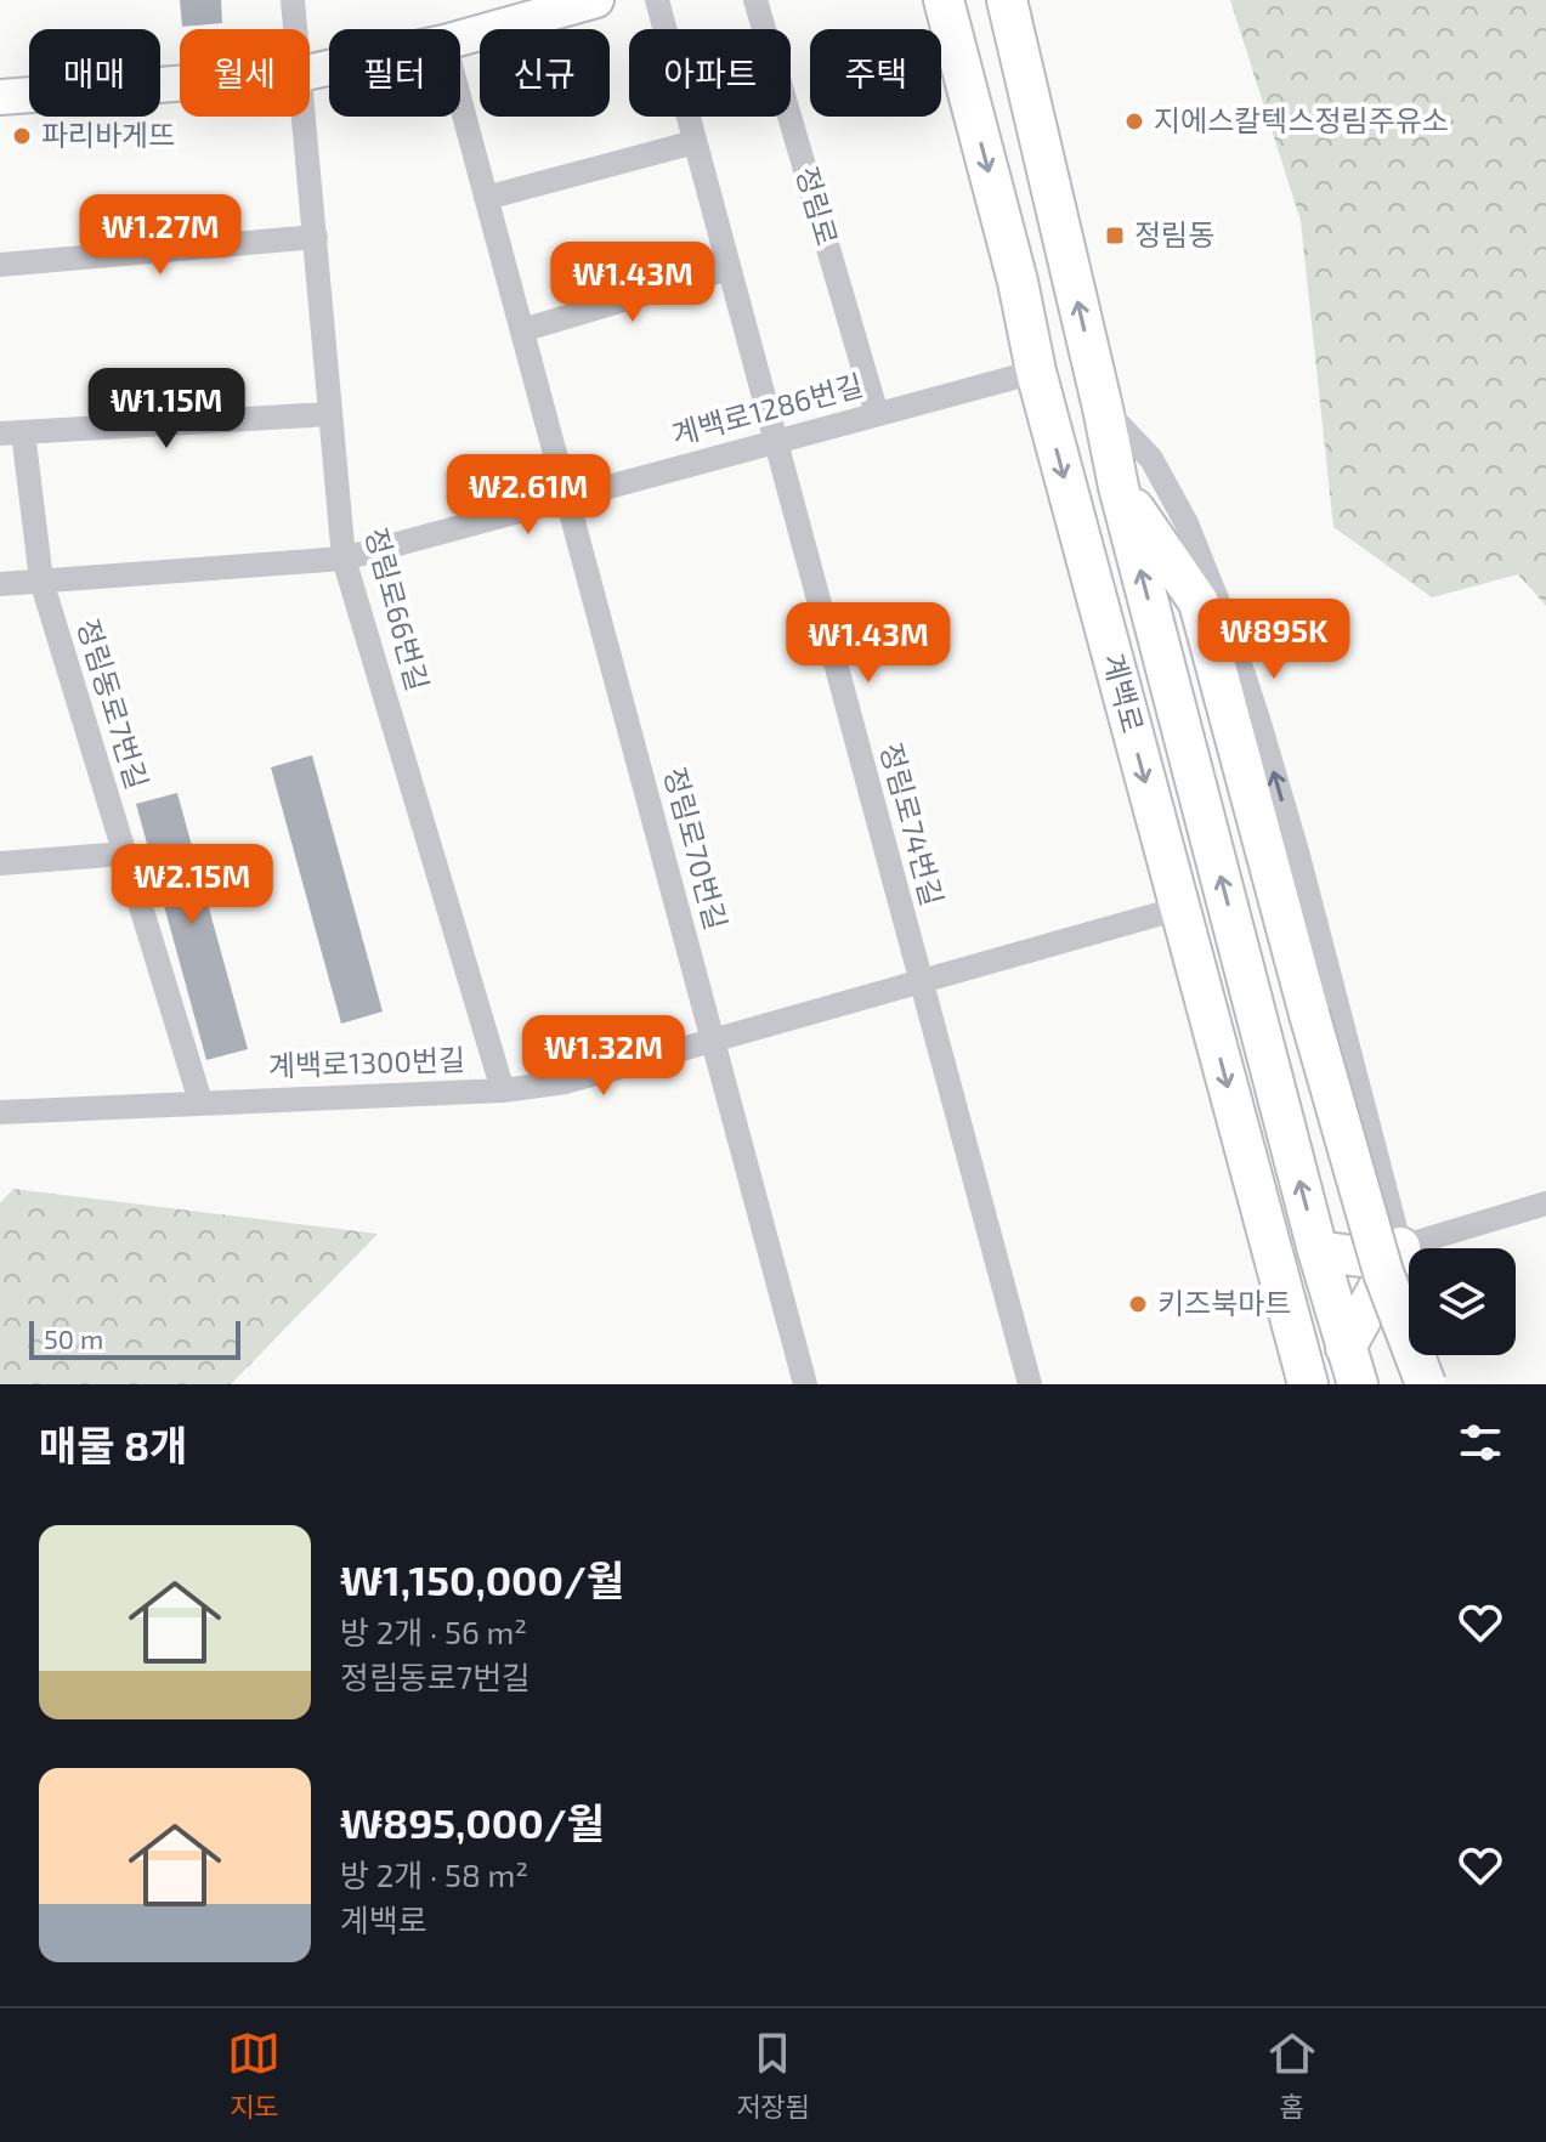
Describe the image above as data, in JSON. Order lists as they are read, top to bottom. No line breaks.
{"streets":{"main road":["계백로"],"street":["정림로","계백로1286번길","정림로66번길","정림동로7번길","정림로74번길","정림로70번길","계백로1300번길"]},"crossings":[["정림로","계백로1286번길"],["계백로1286번길","정림로66번길"],["계백로1286번길","계백로"],["계백로1286번길","정림동로7번길"],["계백로1286번길","정림로74번길"],["계백로1286번길","정림로70번길"],["정림로66번길","정림동로7번길"],["정림로66번길","계백로1300번길"],["계백로","계백로1300번길"],["정림동로7번길","계백로1300번길"],["정림로74번길","계백로1300번길"],["정림로70번길","계백로1300번길"]],"places":{"other":["지에스칼텍스정림주유소","파리바게뜨","키즈북마트"],"transit":["정림동"]},"scale_bar":"50 m","page":{"chip":["매매","월세","필터","신규","아파트","주택"],"price":["₩1.27M","₩1.43M","₩1.15M","₩2.61M","₩895K","₩1.43M","₩2.15M","₩1.32M"],"scale":"50 m","heading":"매물 8개","list":[{"name":"₩1,150,000/월","note":"방 2개 · 56 m² · 정림동로7번길"},{"name":"₩895,000/월","note":"방 2개 · 58 m² · 계백로"}],"tabs":["지도","저장됨","홈"]}}
